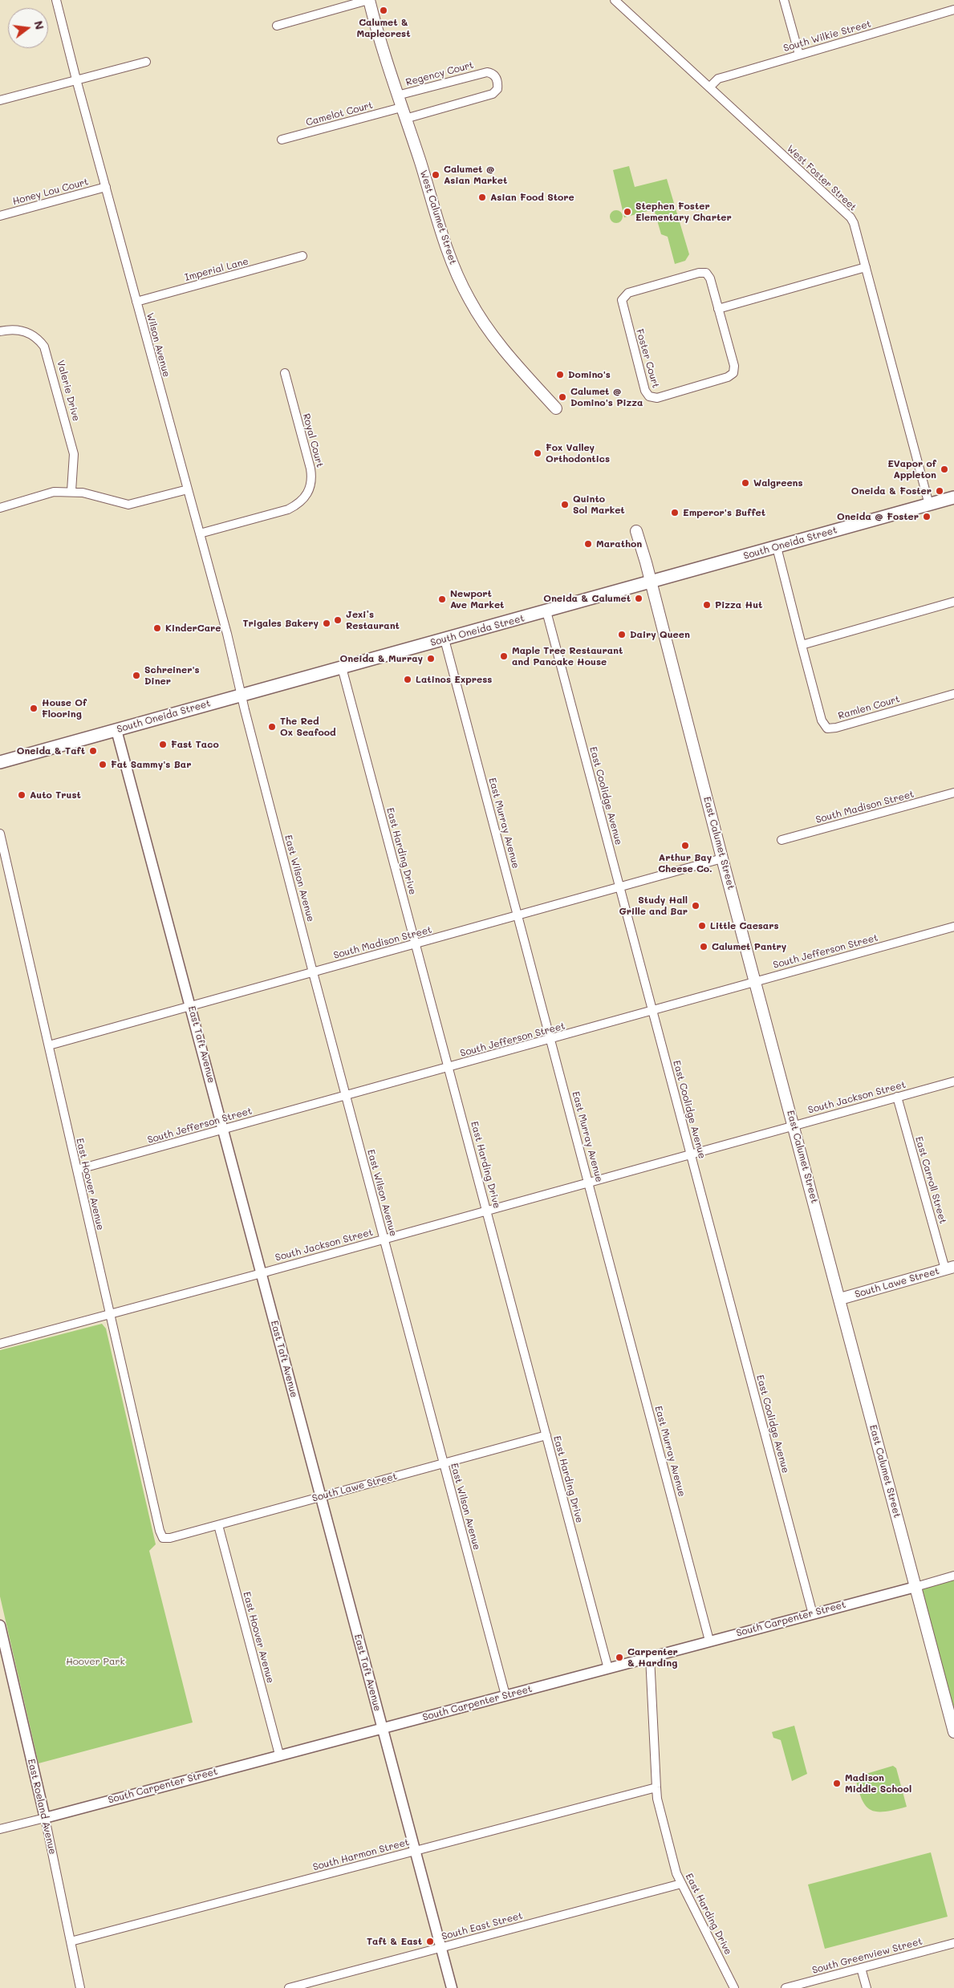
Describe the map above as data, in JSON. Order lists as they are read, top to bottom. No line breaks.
{"streets":{"main road":["West Calumet Street","South Oneida Street","East Calumet Street","South Lawe Street"],"street":["South Wilkie Street","Regency Court","Camelot Court","West Foster Street","Honey Lou Court","Imperial Lane","Wilson Avenue","Foster Court","Valerie Drive","Royal Court","Ramlen Court","East Coolidge Avenue","South Madison Street","East Murray Avenue","East Harding Drive","East Wilson Avenue","South Jefferson Street","East Taft Avenue","South Jackson Street","East Carroll Street","East Hoover Avenue","South Carpenter Street","East Roeland Avenue","South Harmon Street","South East Street","South Greenview Street"]},"crossings":[["South Wilkie Street","West Foster Street"],["Regency Court","West Calumet Street"],["Camelot Court","West Calumet Street"],["West Foster Street","South Oneida Street"],["Honey Lou Court","Wilson Avenue"],["Imperial Lane","Wilson Avenue"],["Wilson Avenue","Royal Court"],["Wilson Avenue","South Oneida Street"],["Wilson Avenue","East Wilson Avenue"],["South Oneida Street","Ramlen Court"],["South Oneida Street","East Coolidge Avenue"],["South Oneida Street","East Murray Avenue"],["South Oneida Street","East Calumet Street"],["South Oneida Street","East Harding Drive"],["South Oneida Street","East Wilson Avenue"],["South Oneida Street","East Taft Avenue"],["East Coolidge Avenue","South Madison Street"],["East Coolidge Avenue","South Jefferson Street"],["East Coolidge Avenue","South Jackson Street"],["East Coolidge Avenue","South Carpenter Street"],["South Madison Street","East Murray Avenue"],["South Madison Street","East Calumet Street"],["South Madison Street","East Harding Drive"],["South Madison Street","East Wilson Avenue"],["South Madison Street","East Taft Avenue"],["South Madison Street","East Hoover Avenue"],["East Murray Avenue","South Jefferson Street"],["East Murray Avenue","South Jackson Street"],["East Murray Avenue","South Carpenter Street"],["East Calumet Street","South Jefferson Street"],["East Calumet Street","South Jackson Street"],["East Calumet Street","South Lawe Street"],["East Calumet Street","South Carpenter Street"],["East Harding Drive","South Jefferson Street"],["East Harding Drive","South Jackson Street"],["East Harding Drive","South Lawe Street"],["East Harding Drive","South Carpenter Street"],["East Harding Drive","South Harmon Street"],["East Harding Drive","South East Street"],["East Wilson Avenue","South Jefferson Street"],["East Wilson Avenue","South Jackson Street"],["East Wilson Avenue","South Lawe Street"],["East Wilson Avenue","South Carpenter Street"],["South Jefferson Street","East Taft Avenue"],["South Jefferson Street","East Hoover Avenue"],["East Taft Avenue","South Jackson Street"],["East Taft Avenue","South Lawe Street"],["East Taft Avenue","South Carpenter Street"],["East Taft Avenue","South Harmon Street"],["East Taft Avenue","South East Street"],["South Jackson Street","East Carroll Street"],["South Jackson Street","East Hoover Avenue"],["East Carroll Street","South Lawe Street"],["East Hoover Avenue","South Lawe Street"],["East Hoover Avenue","South Carpenter Street"],["South Carpenter Street","East Roeland Avenue"],["East Roeland Avenue","South Harmon Street"]],"parks":["Hoover Park"],"places":["Calumet & Maplecrest","Calumet @ Asian Market","Asian Food Store","Stephen Foster Elementary Charter","Domino's","Calumet @ Domino's Pizza","Fox Valley Orthodontics","EVapor of Appleton","Walgreens","Oneida & Foster","Quinto Sol Market","Emperor's Buffet","Oneida @ Foster","Marathon","Oneida & Calumet","Newport Ave Market","Pizza Hut","Jexi’s Restaurant","Trigales Bakery","KinderCare","Dairy Queen","Maple Tree Restaurant and Pancake House","Oneida & Murray","Schreiner's Diner","Latinos Express","House Of Flooring","The Red Ox Seafood","Fast Taco","Oneida & Taft","Fat Sammy's Bar","Auto Trust","Arthur Bay Cheese Co.","Study Hall Grille and Bar","Little Caesars","Calumet Pantry","Carpenter & Harding","Madison Middle School","Taft & East"],"north":"right"}
